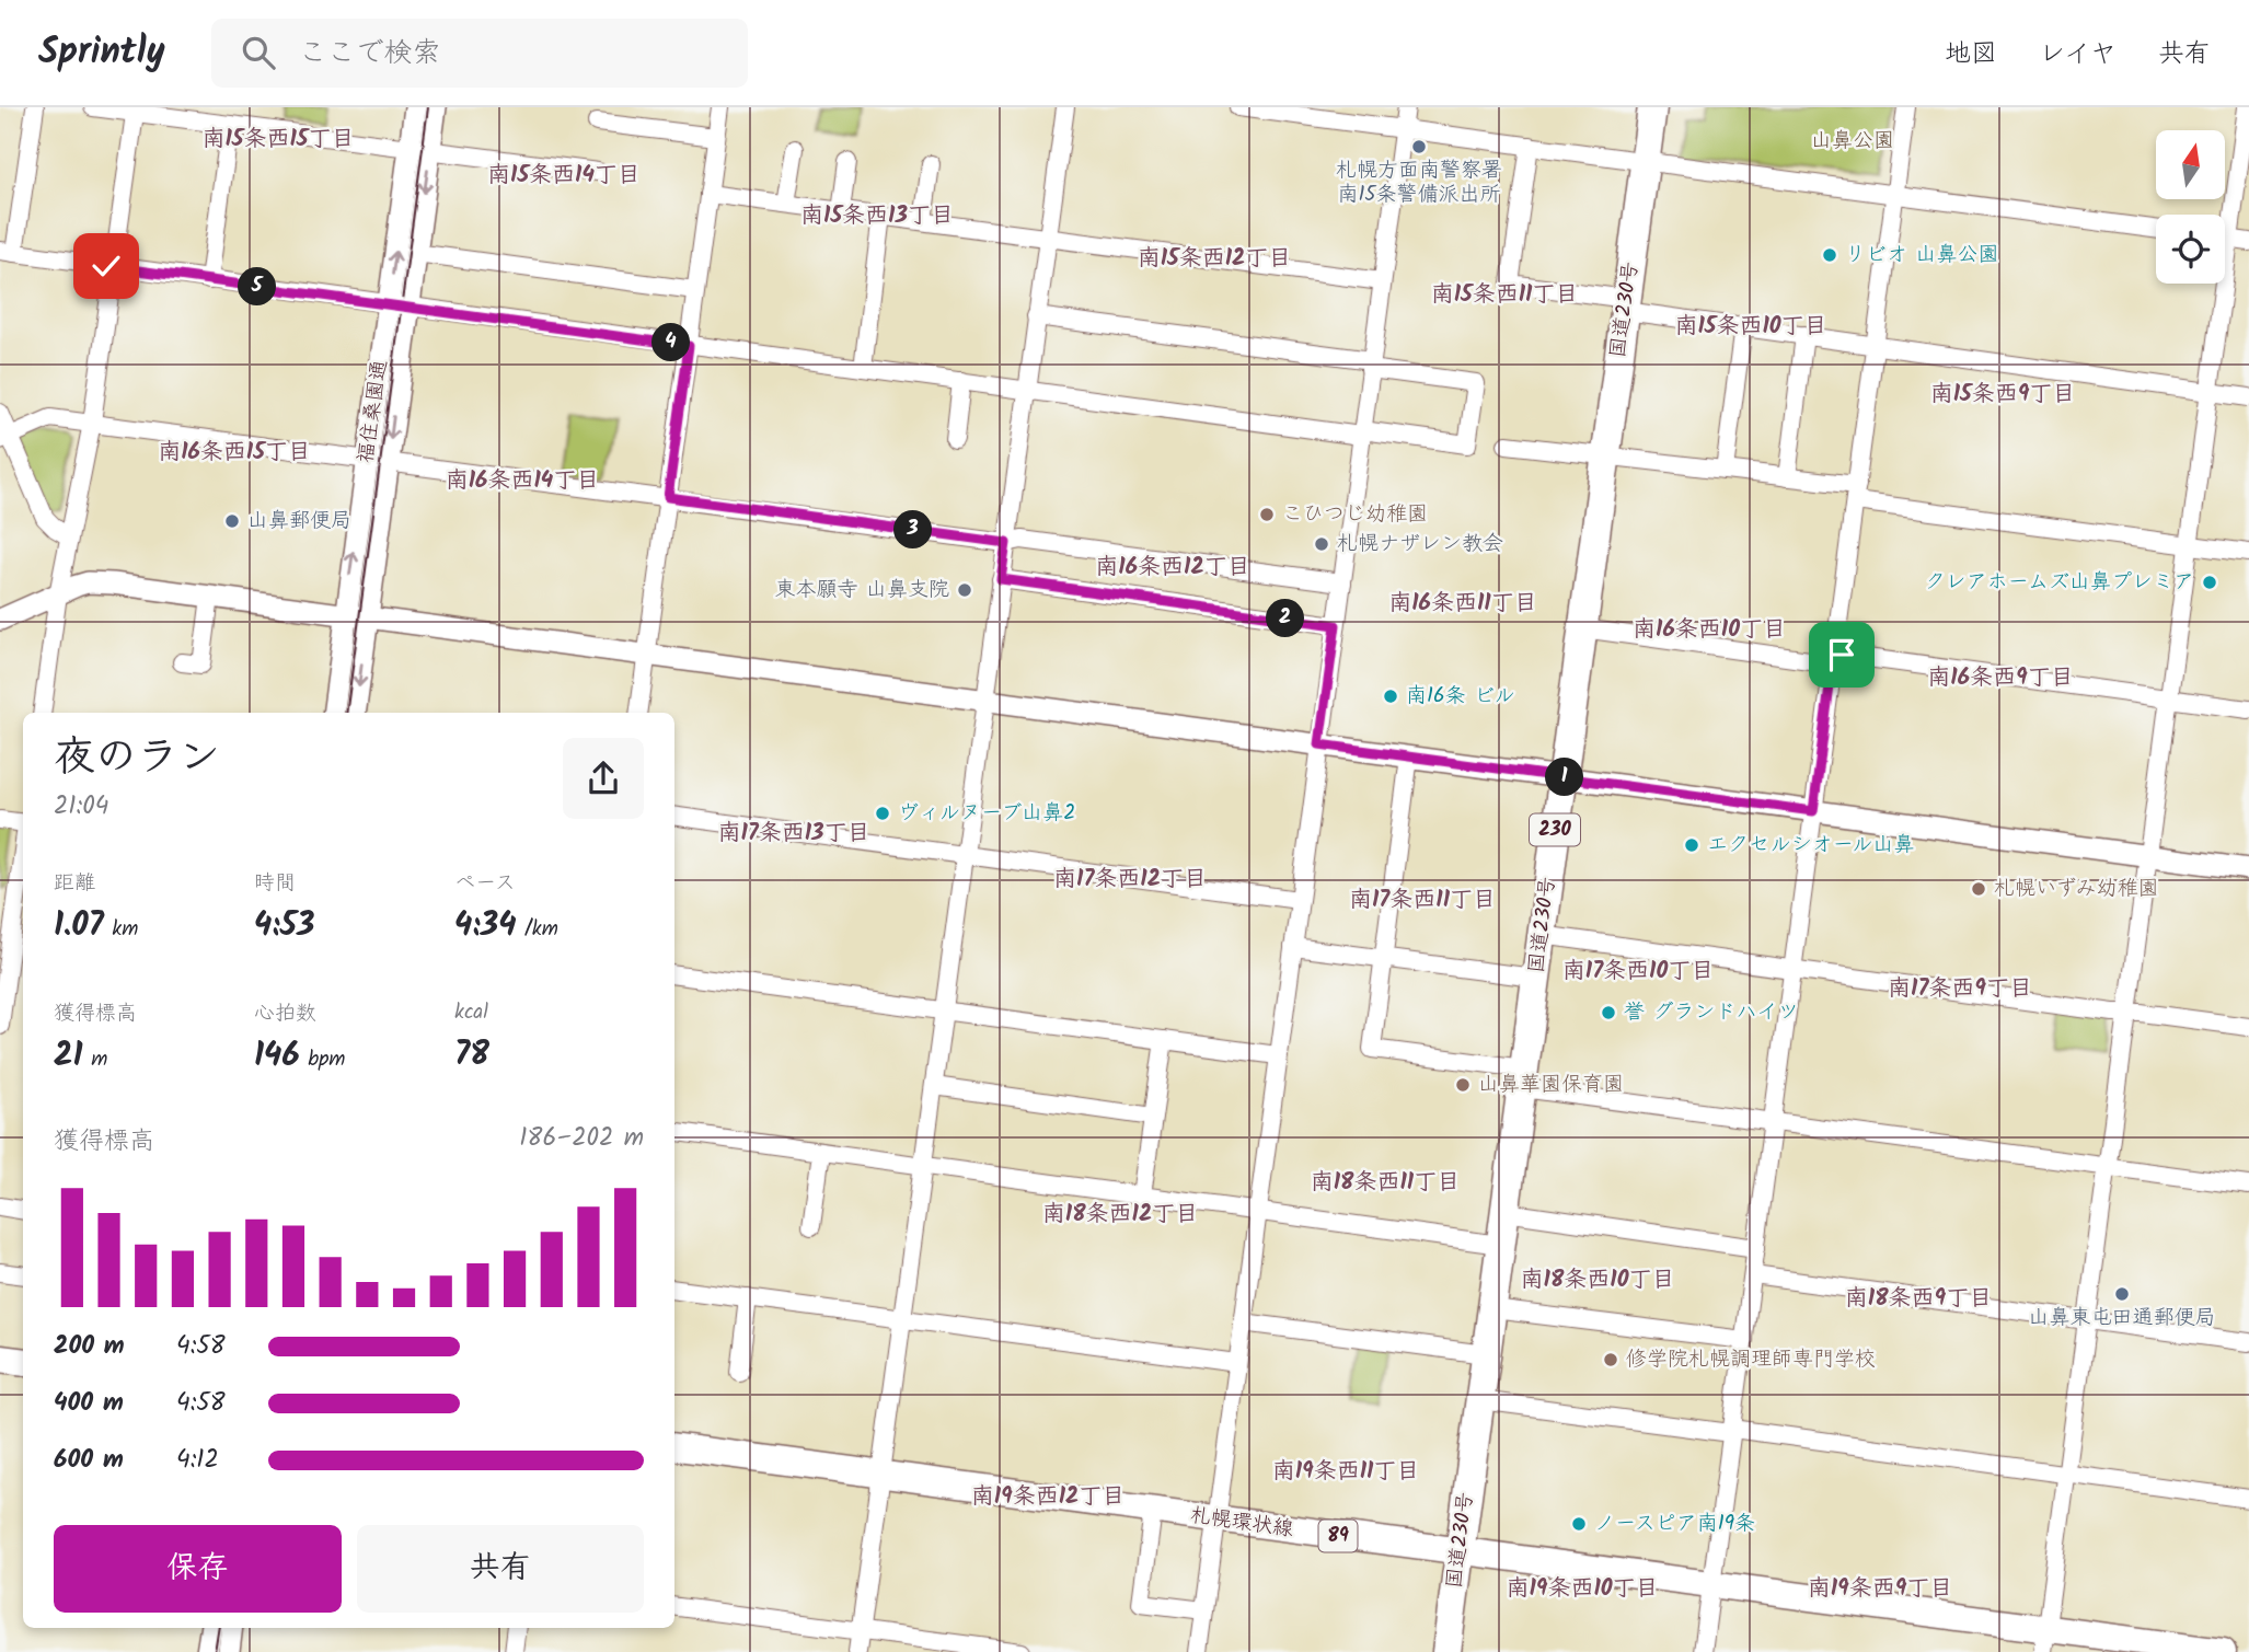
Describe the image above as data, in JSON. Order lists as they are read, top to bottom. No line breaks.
{"streets":{"highway":["国道230号","230"],"main road":["札幌環状線","89"],"street":["福住桑園通"]},"crossings":[["国道230号","札幌環状線"]],"districts":["南15条西15丁目","南15条西14丁目","南15条西13丁目","南15条西12丁目","南15条西11丁目","南15条西10丁目","南15条西9丁目","南16条西15丁目","南16条西14丁目","南16条西12丁目","南16条西11丁目","南16条西10丁目","南16条西9丁目","南17条西13丁目","南17条西12丁目","南17条西11丁目","南17条西10丁目","南17条西9丁目","南18条西11丁目","南18条西12丁目","南18条西10丁目","南18条西9丁目","南19条西11丁目","南19条西12丁目","南19条西10丁目","南19条西9丁目"],"parks":["山鼻公園"],"places":["札幌方面南警察署 南15条警備派出所","リビオ 山鼻公園","こひつじ幼稚園","山鼻郵便局","札幌ナザレン教会","クレアホームズ山鼻プレミア","東本願寺 山鼻支院","南16条 ビル","ヴィルヌーブ山鼻2","エクセルシオール山鼻","札幌いずみ幼稚園","誉 グランドハイツ","山鼻華園保育園","山鼻東屯田通郵便局","修学院札幌調理師専門学校","ノースピア南19条"],"north":"top","page":{"header":"Sprintly","search":"ここで検索","nav":["地図","レイヤ","共有"],"pins":["5","4","3","2","1"],"heading":["夜のラン","21:04"],"stats":[["距離","1.07 km"],["時間","4:53"],["ペース","4:34 /km"],["獲得標高","21 m"],["心拍数","146 bpm"],["kcal","78"]],"chart":["獲得標高","186–202 m"],"list":[{"name":"200 m","note":"4:58"},{"name":"400 m","note":"4:58"},{"name":"600 m","note":"4:12"}],"buttons":["保存","共有"]}}
